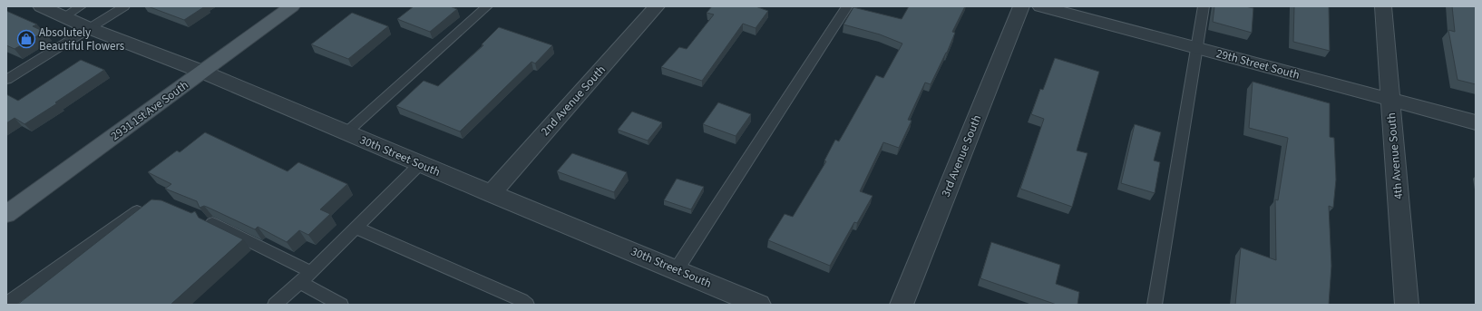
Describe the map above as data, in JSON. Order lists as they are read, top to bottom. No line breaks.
{"streets":{"main road":["2931 1st Ave South"],"street":["29th Street South","2nd Avenue South","30th Street South","3rd Avenue South","4th Avenue South"]},"crossings":[["29th Street South","4th Avenue South"],["2nd Avenue South","30th Street South"],["2931 1st Ave South","30th Street South"]],"places":{"shop":["Absolutely Beautiful Flowers"]}}
